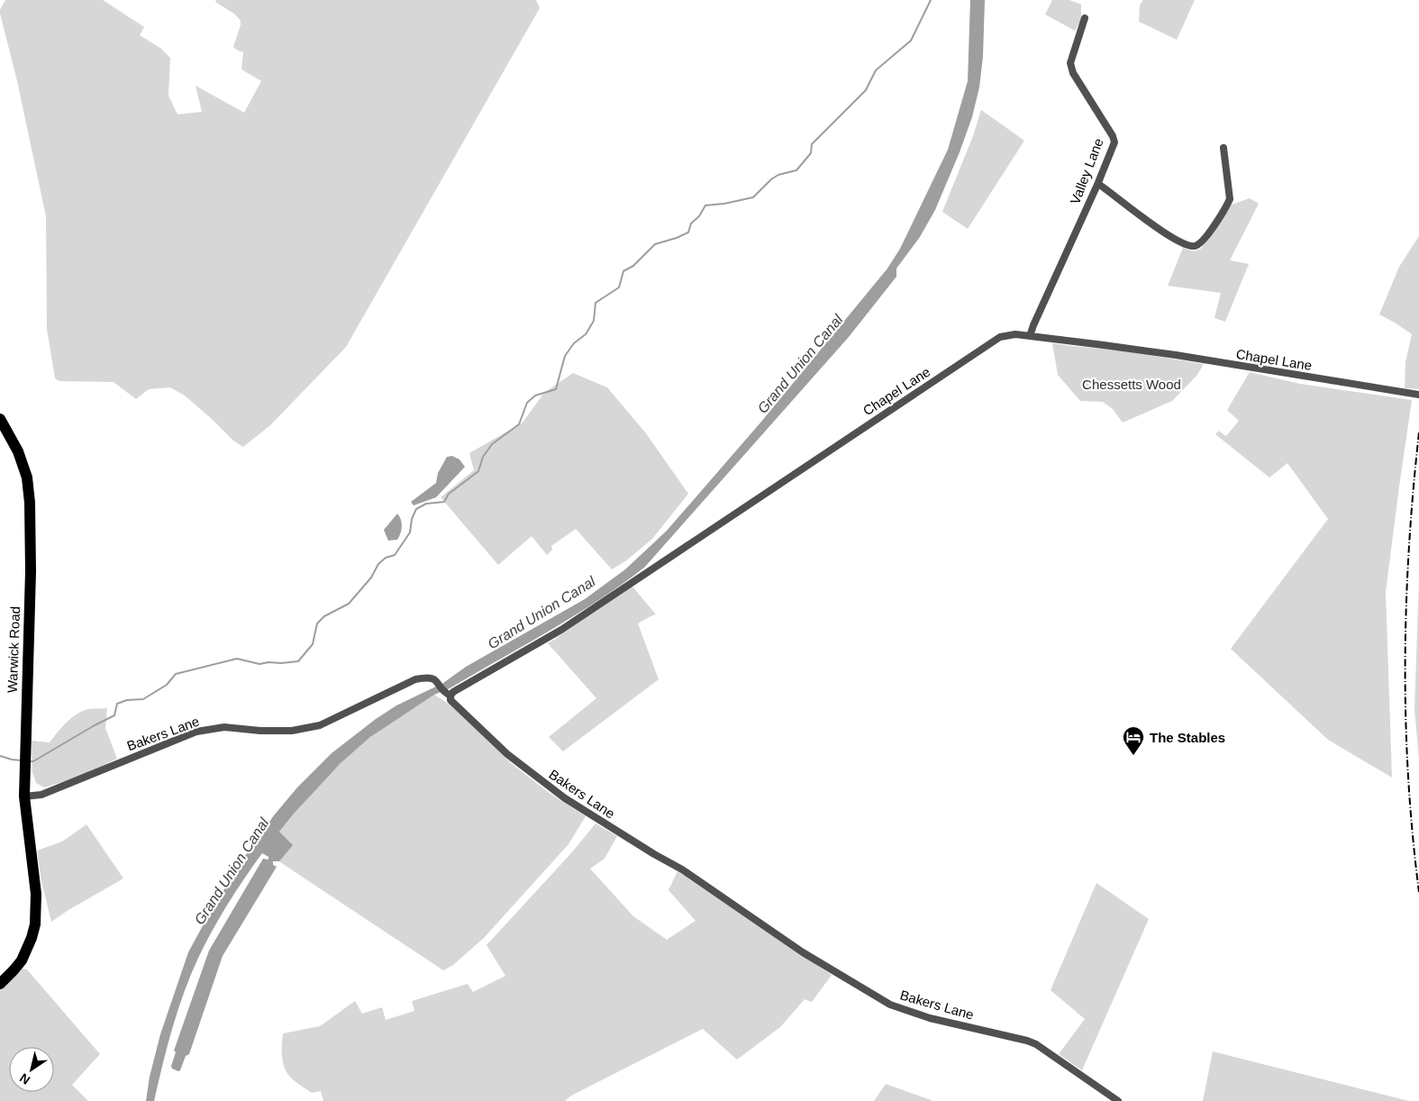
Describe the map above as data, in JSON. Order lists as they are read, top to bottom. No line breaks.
{"streets":{"main road":["Warwick Road"],"street":["Valley Lane","Chapel Lane","Bakers Lane"]},"crossings":[["Valley Lane","Chapel Lane"],["Chapel Lane","Bakers Lane"],["Warwick Road","Bakers Lane"]],"water":["Grand Union Canal"],"parks":["Chessetts Wood"],"places":{"hotel":["The Stables"]},"north":"bottom left"}
